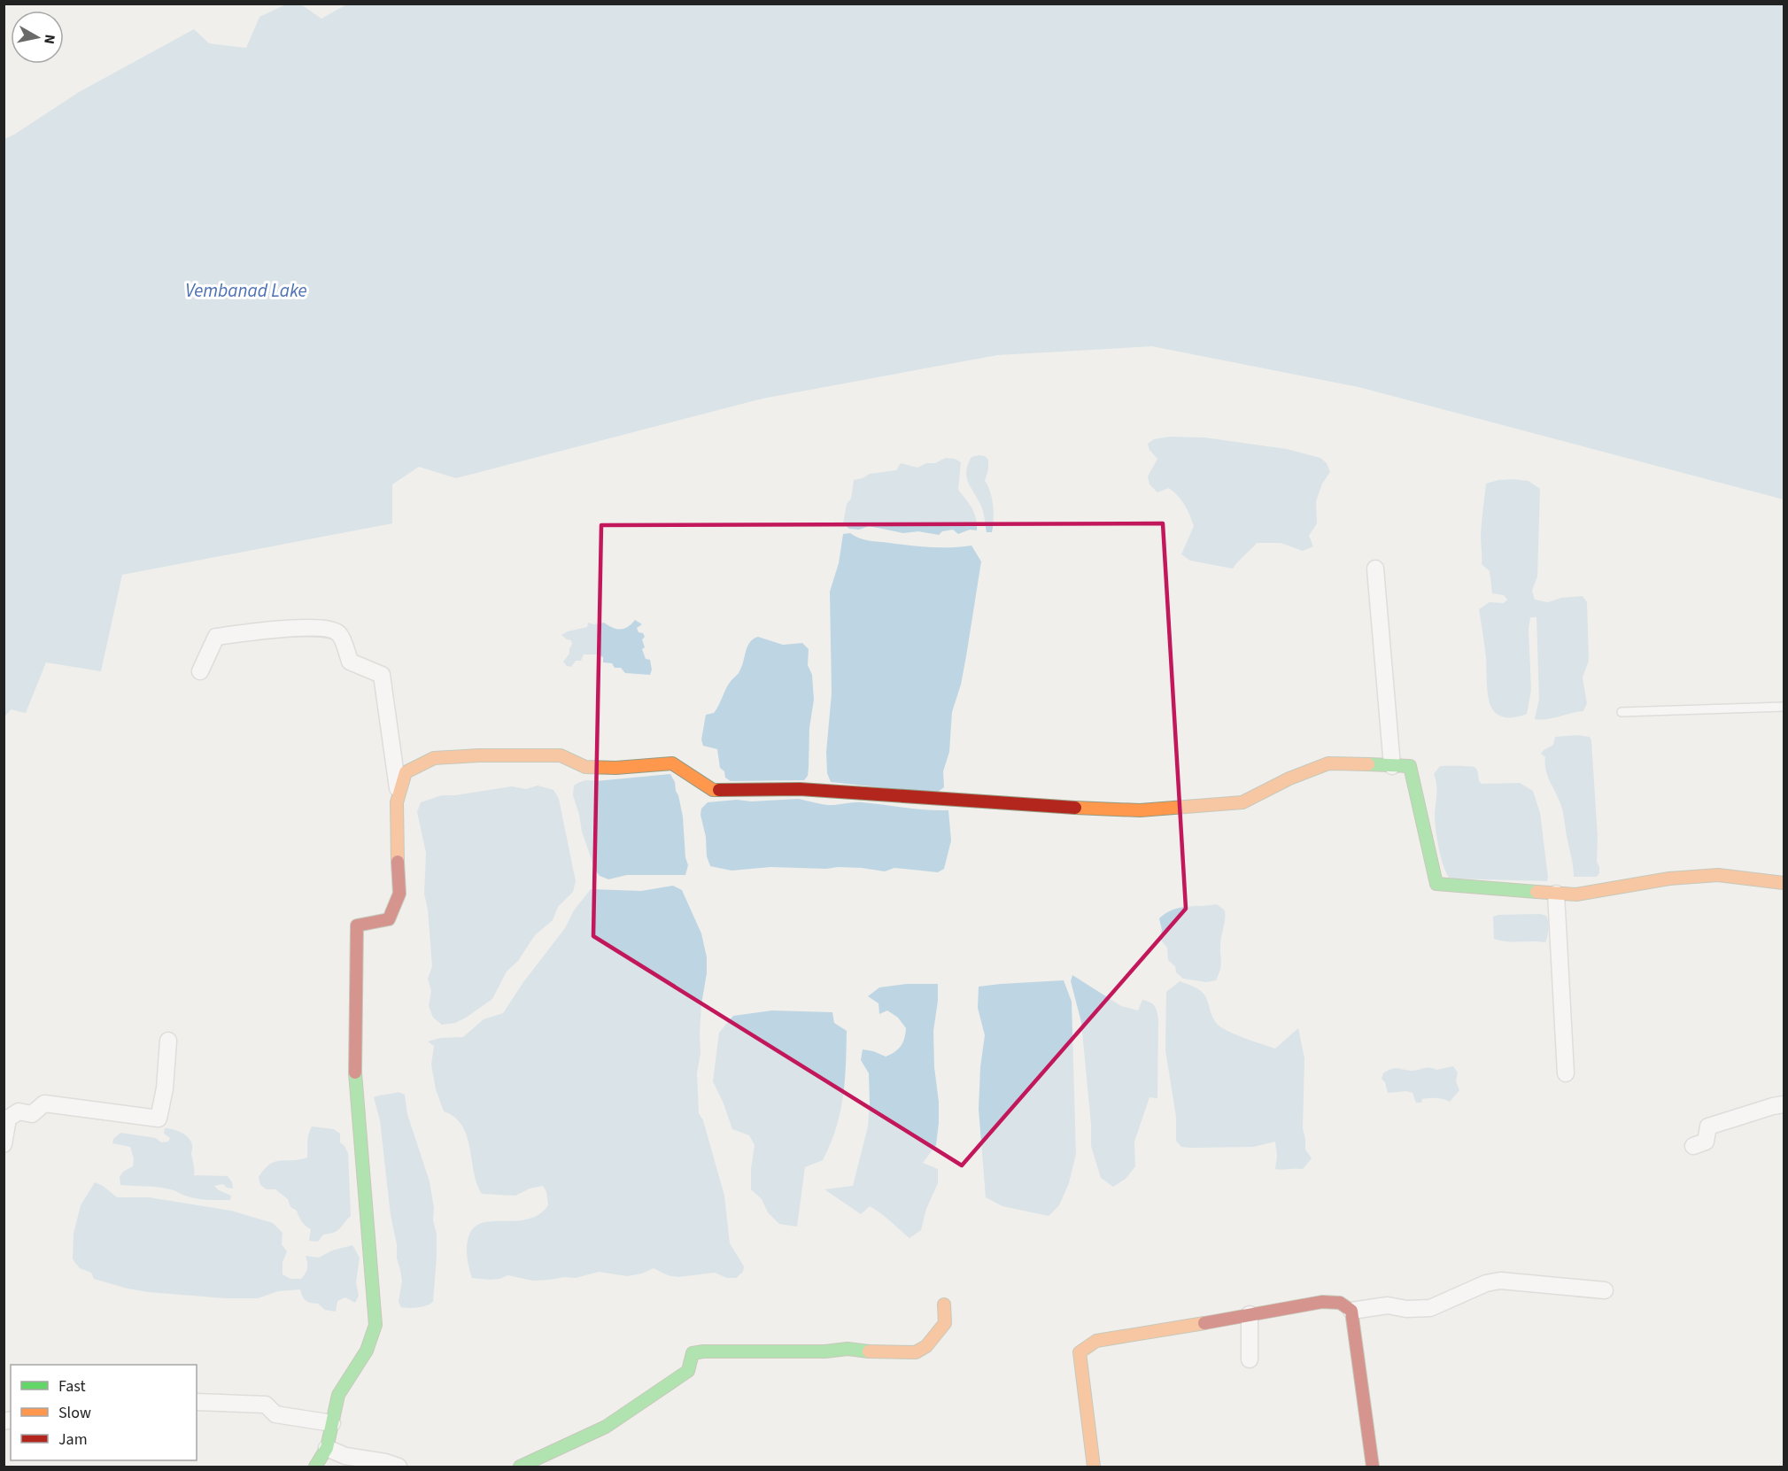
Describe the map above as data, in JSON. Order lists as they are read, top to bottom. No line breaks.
{"water":["Vembanad Lake"],"legend":["Fast","Slow","Jam"],"north":"right"}
